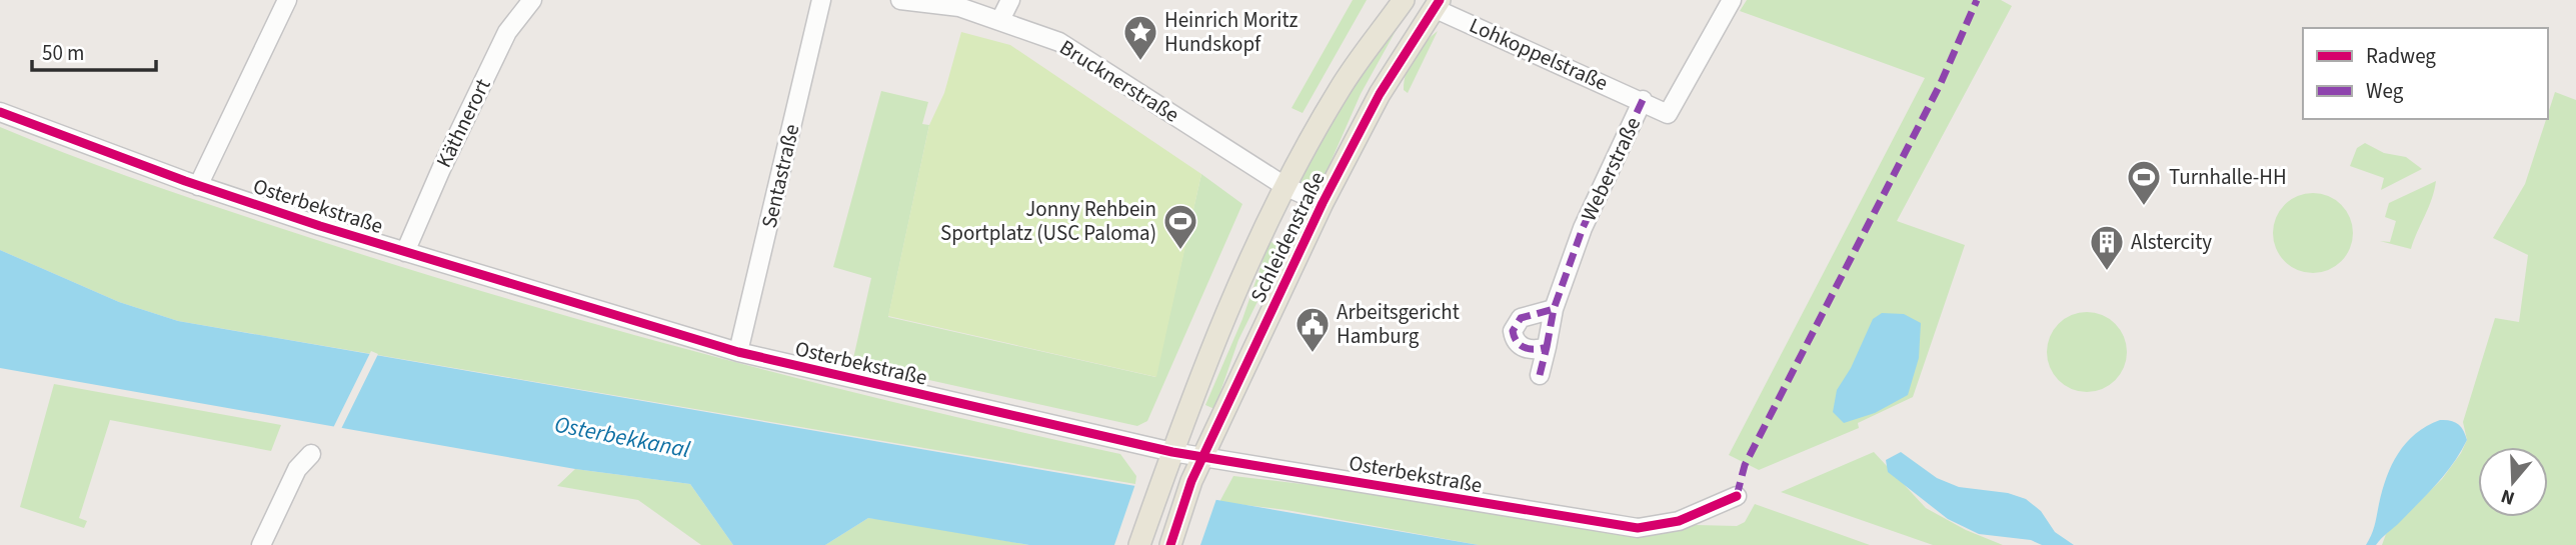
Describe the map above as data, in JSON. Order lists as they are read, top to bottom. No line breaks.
{"streets":{"main road":["Schleidenstraße"],"street":["Lohkoppelstraße","Brucknerstraße","Käthnerort","Weberstraße","Sentastraße","Osterbekstraße"]},"crossings":[["Lohkoppelstraße","Weberstraße"],["Lohkoppelstraße","Schleidenstraße"],["Brucknerstraße","Schleidenstraße"],["Käthnerort","Osterbekstraße"],["Sentastraße","Osterbekstraße"],["Osterbekstraße","Schleidenstraße"]],"water":["Osterbekkanal"],"places":{"place":["Heinrich Moritz Hundskopf"],"sports":["Turnhalle-HH","Jonny Rehbein Sportplatz (USC Paloma)"],"building":["Alstercity"],"public building":["Arbeitsgericht Hamburg"]},"legend":["Radweg","Weg"],"scale_bar":"50 m","north":"bottom"}
